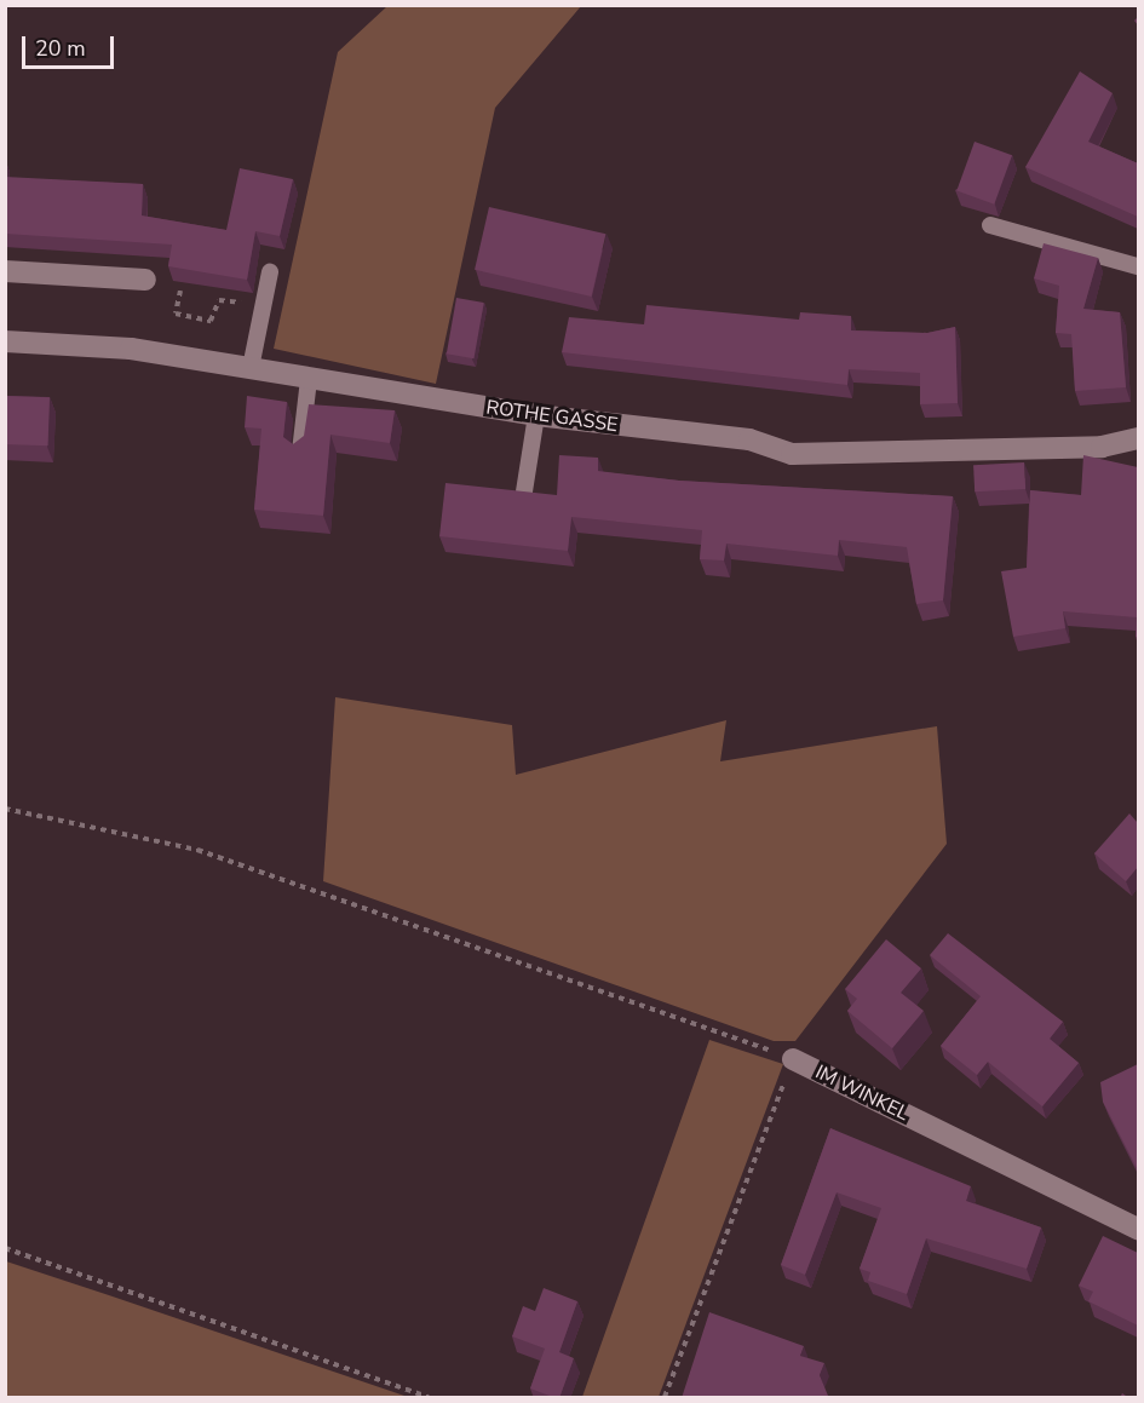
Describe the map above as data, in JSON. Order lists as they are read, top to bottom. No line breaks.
{"streets":{"street":["ROTHE GASSE","IM WINKEL"]},"scale_bar":"20 m"}
